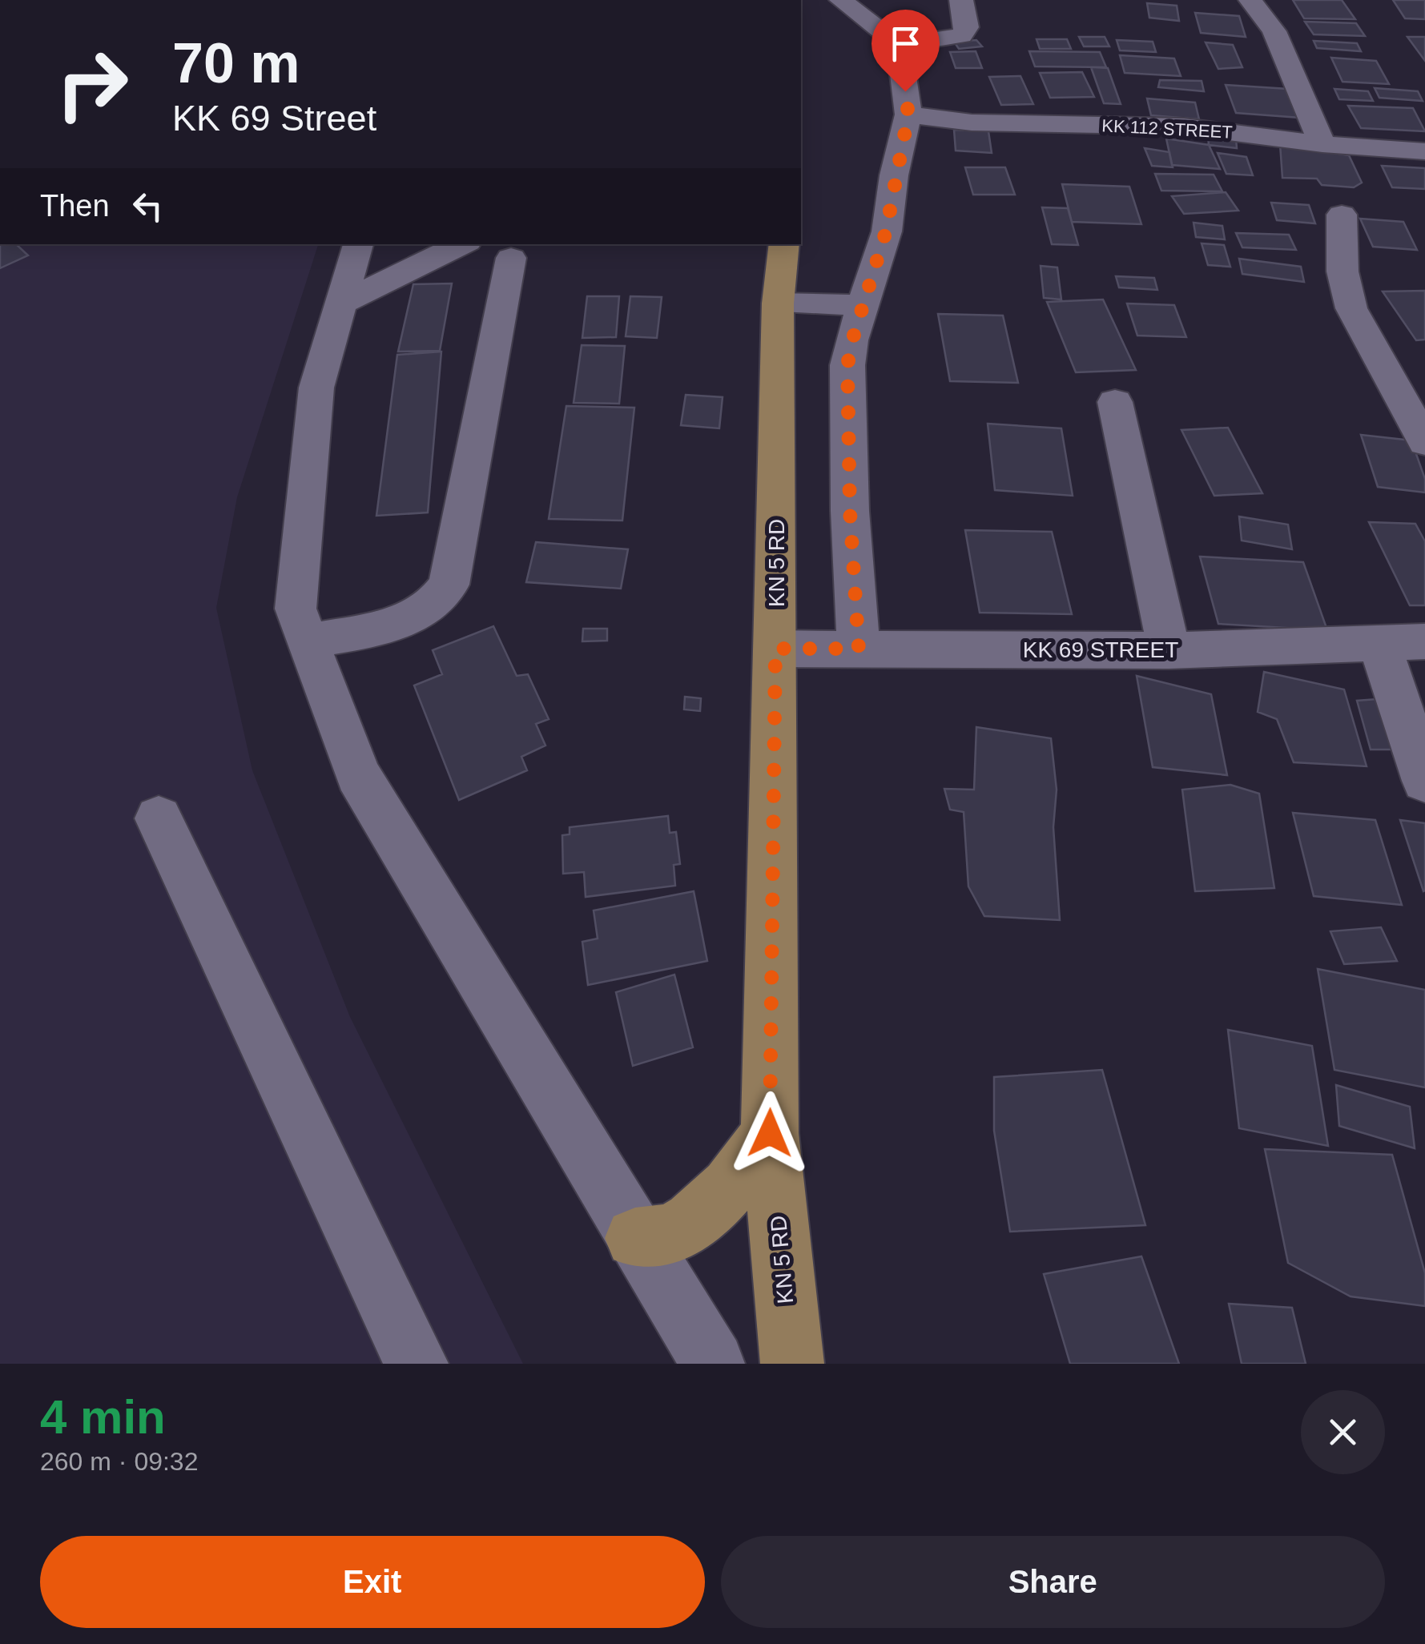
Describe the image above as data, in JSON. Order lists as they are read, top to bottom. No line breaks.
{"streets":{"main road":["KN 5 RD"],"street":["KK 112 STREET","KK 69 STREET"]},"crossings":[["KN 5 RD","KK 69 STREET"]],"page":{"turn":["70 m","KK 69 Street"],"then":"Then","heading":["4 min","260 m · 09:32"],"buttons":["Exit","Share"]}}
